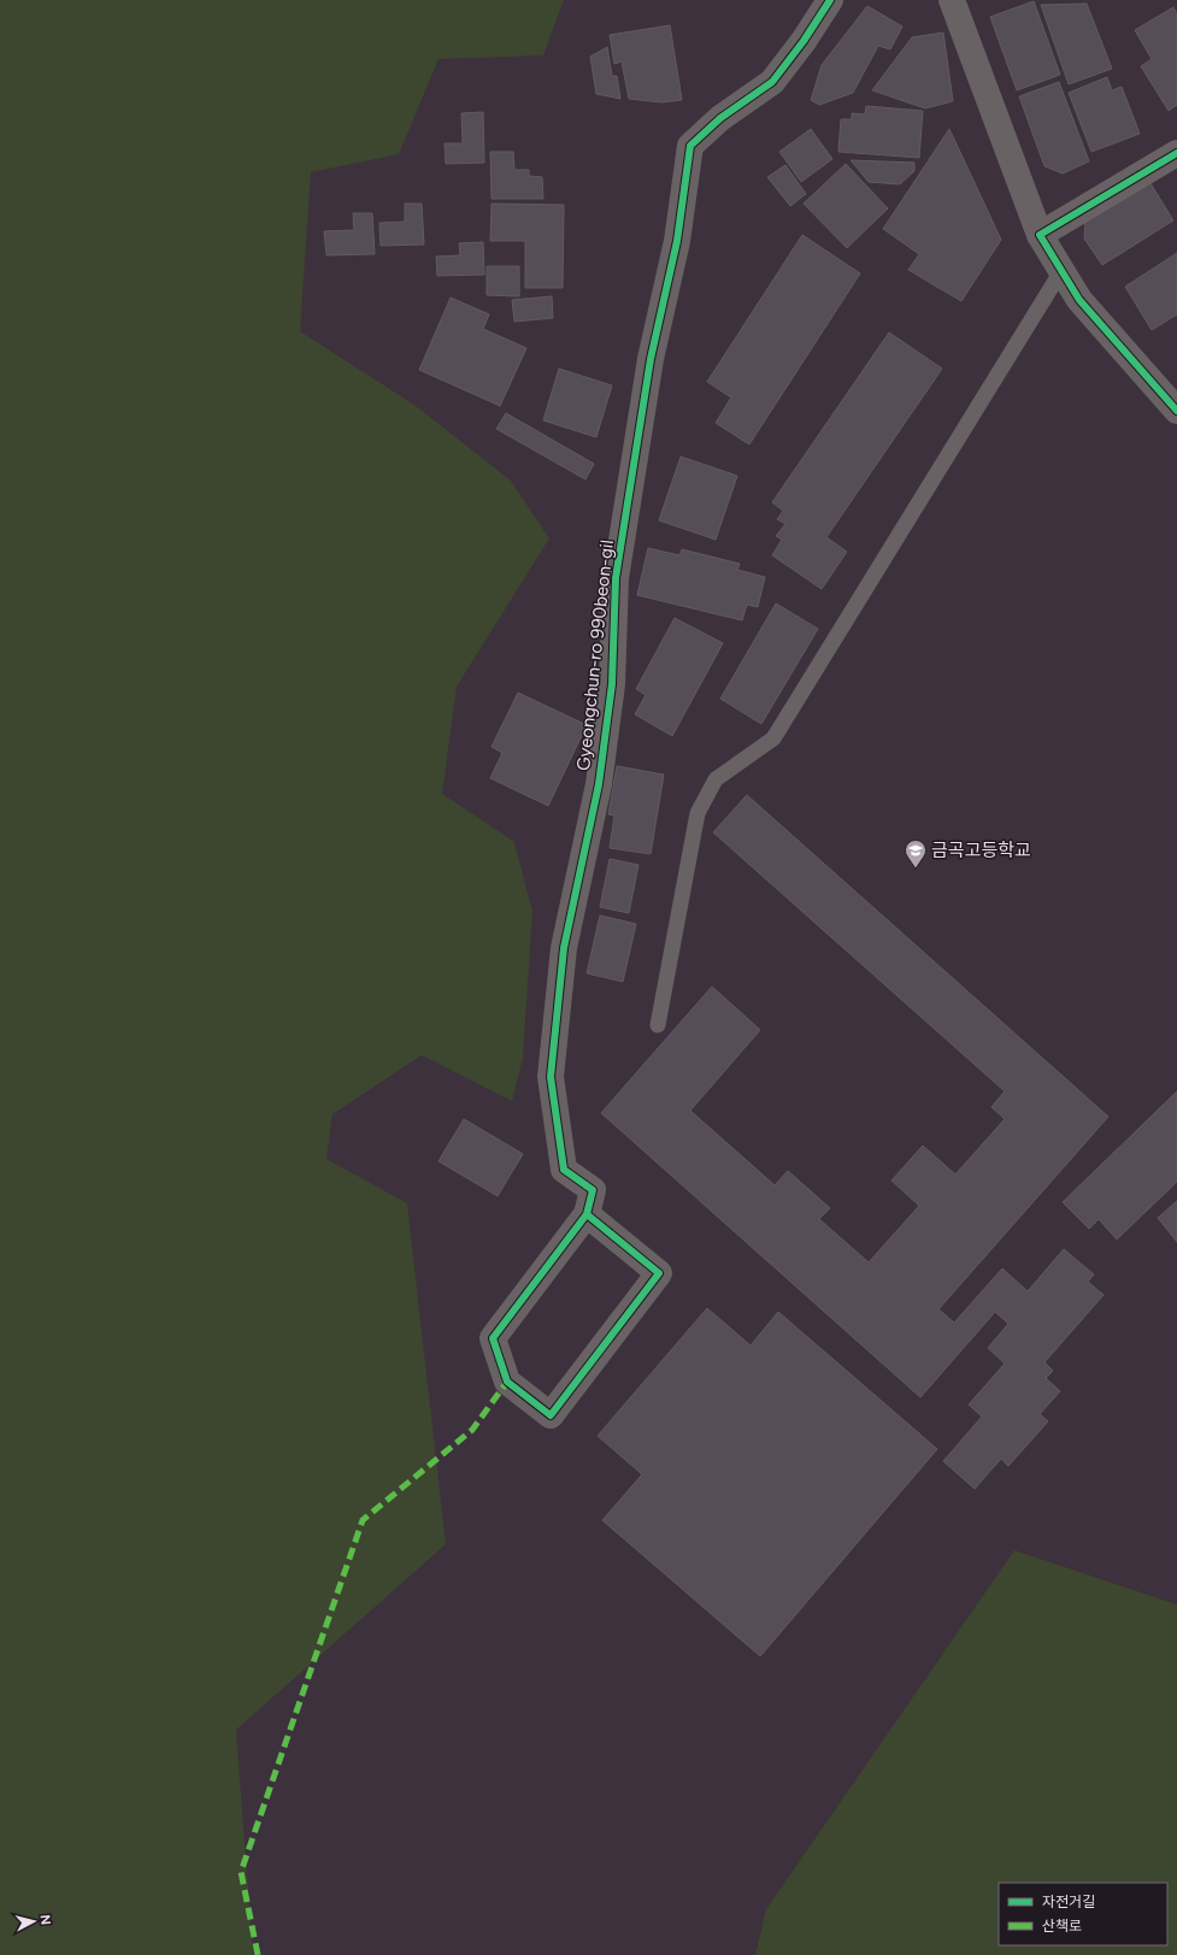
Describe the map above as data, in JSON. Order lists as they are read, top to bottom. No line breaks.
{"streets":{"street":["Gyeongchun-ro 990beon-gil"]},"places":{"school or university":["금곡고등학교"]},"legend":["자전거길","산책로"],"north":"right"}
